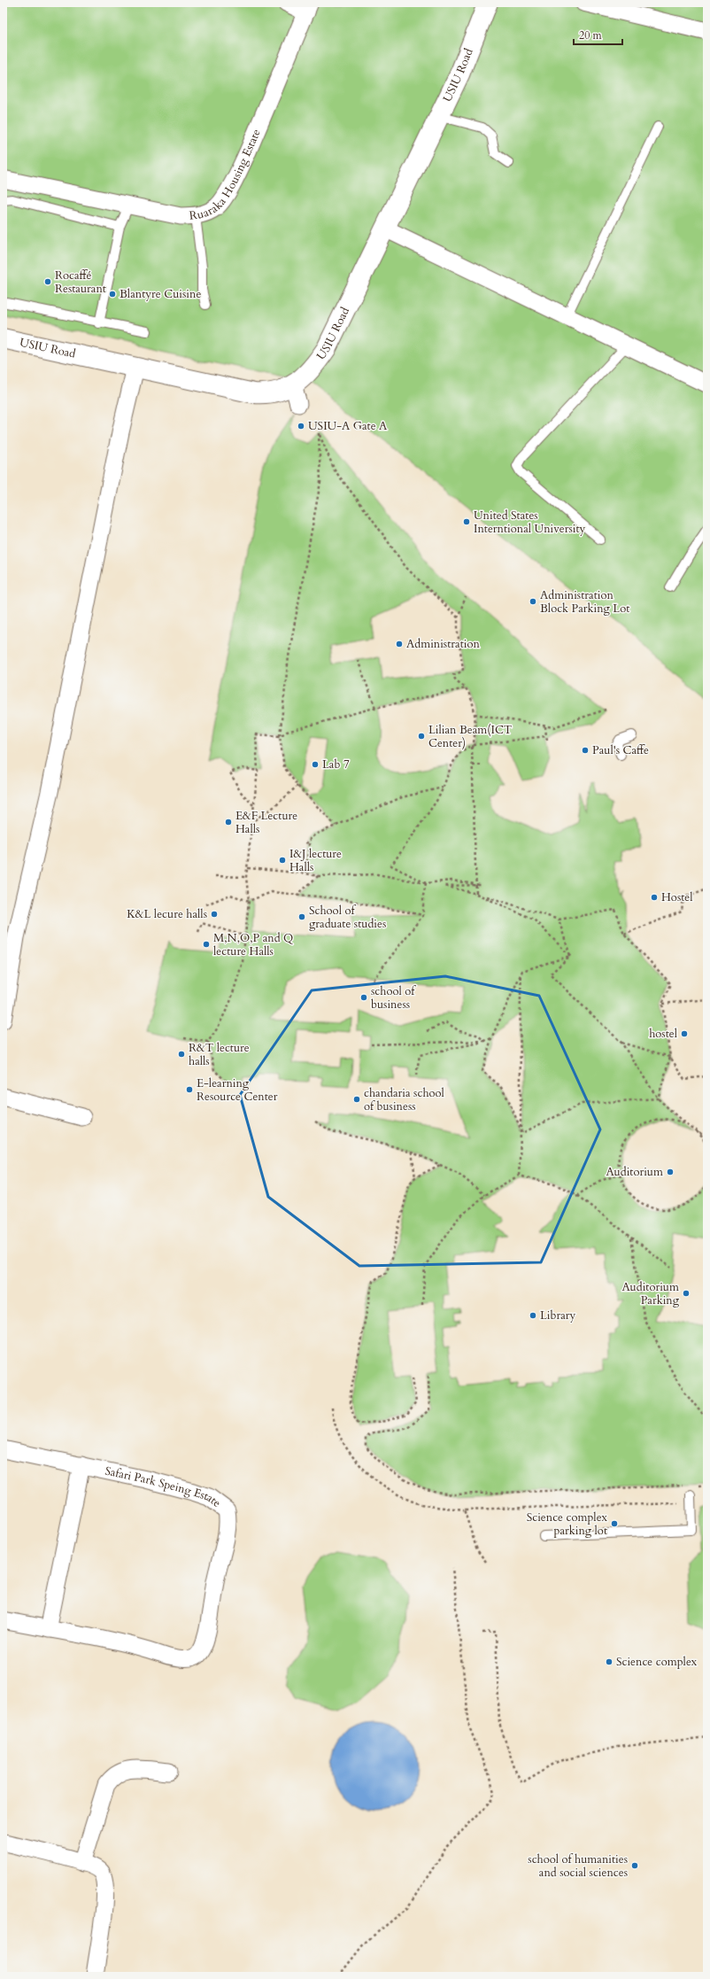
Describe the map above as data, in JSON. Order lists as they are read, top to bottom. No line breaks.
{"streets":{"street":["USIU Road","Ruaraka Housing Estate","Safari Park Speing Estate"]},"places":["Rocaffé Restaurant","Blantyre Cuisine","USIU-A Gate A","United States Interntional University","Administration Block Parking Lot","Administration","Lilian Beam(ICT Center)","Paul's Caffe","Lab 7","E&F Lecture Halls","I&J lecture Halls","Hostel","K&L lecure halls","School of graduate studies","M,N,O,P and Q lecture Halls","school of business","hostel","R&T lecture halls","E-learning Resource Center","chandaria school of business","Auditorium","Auditorium Parking","Library","Science complex parking lot","Science complex","school of humanities and social sciences"],"scale_bar":"20 m"}
